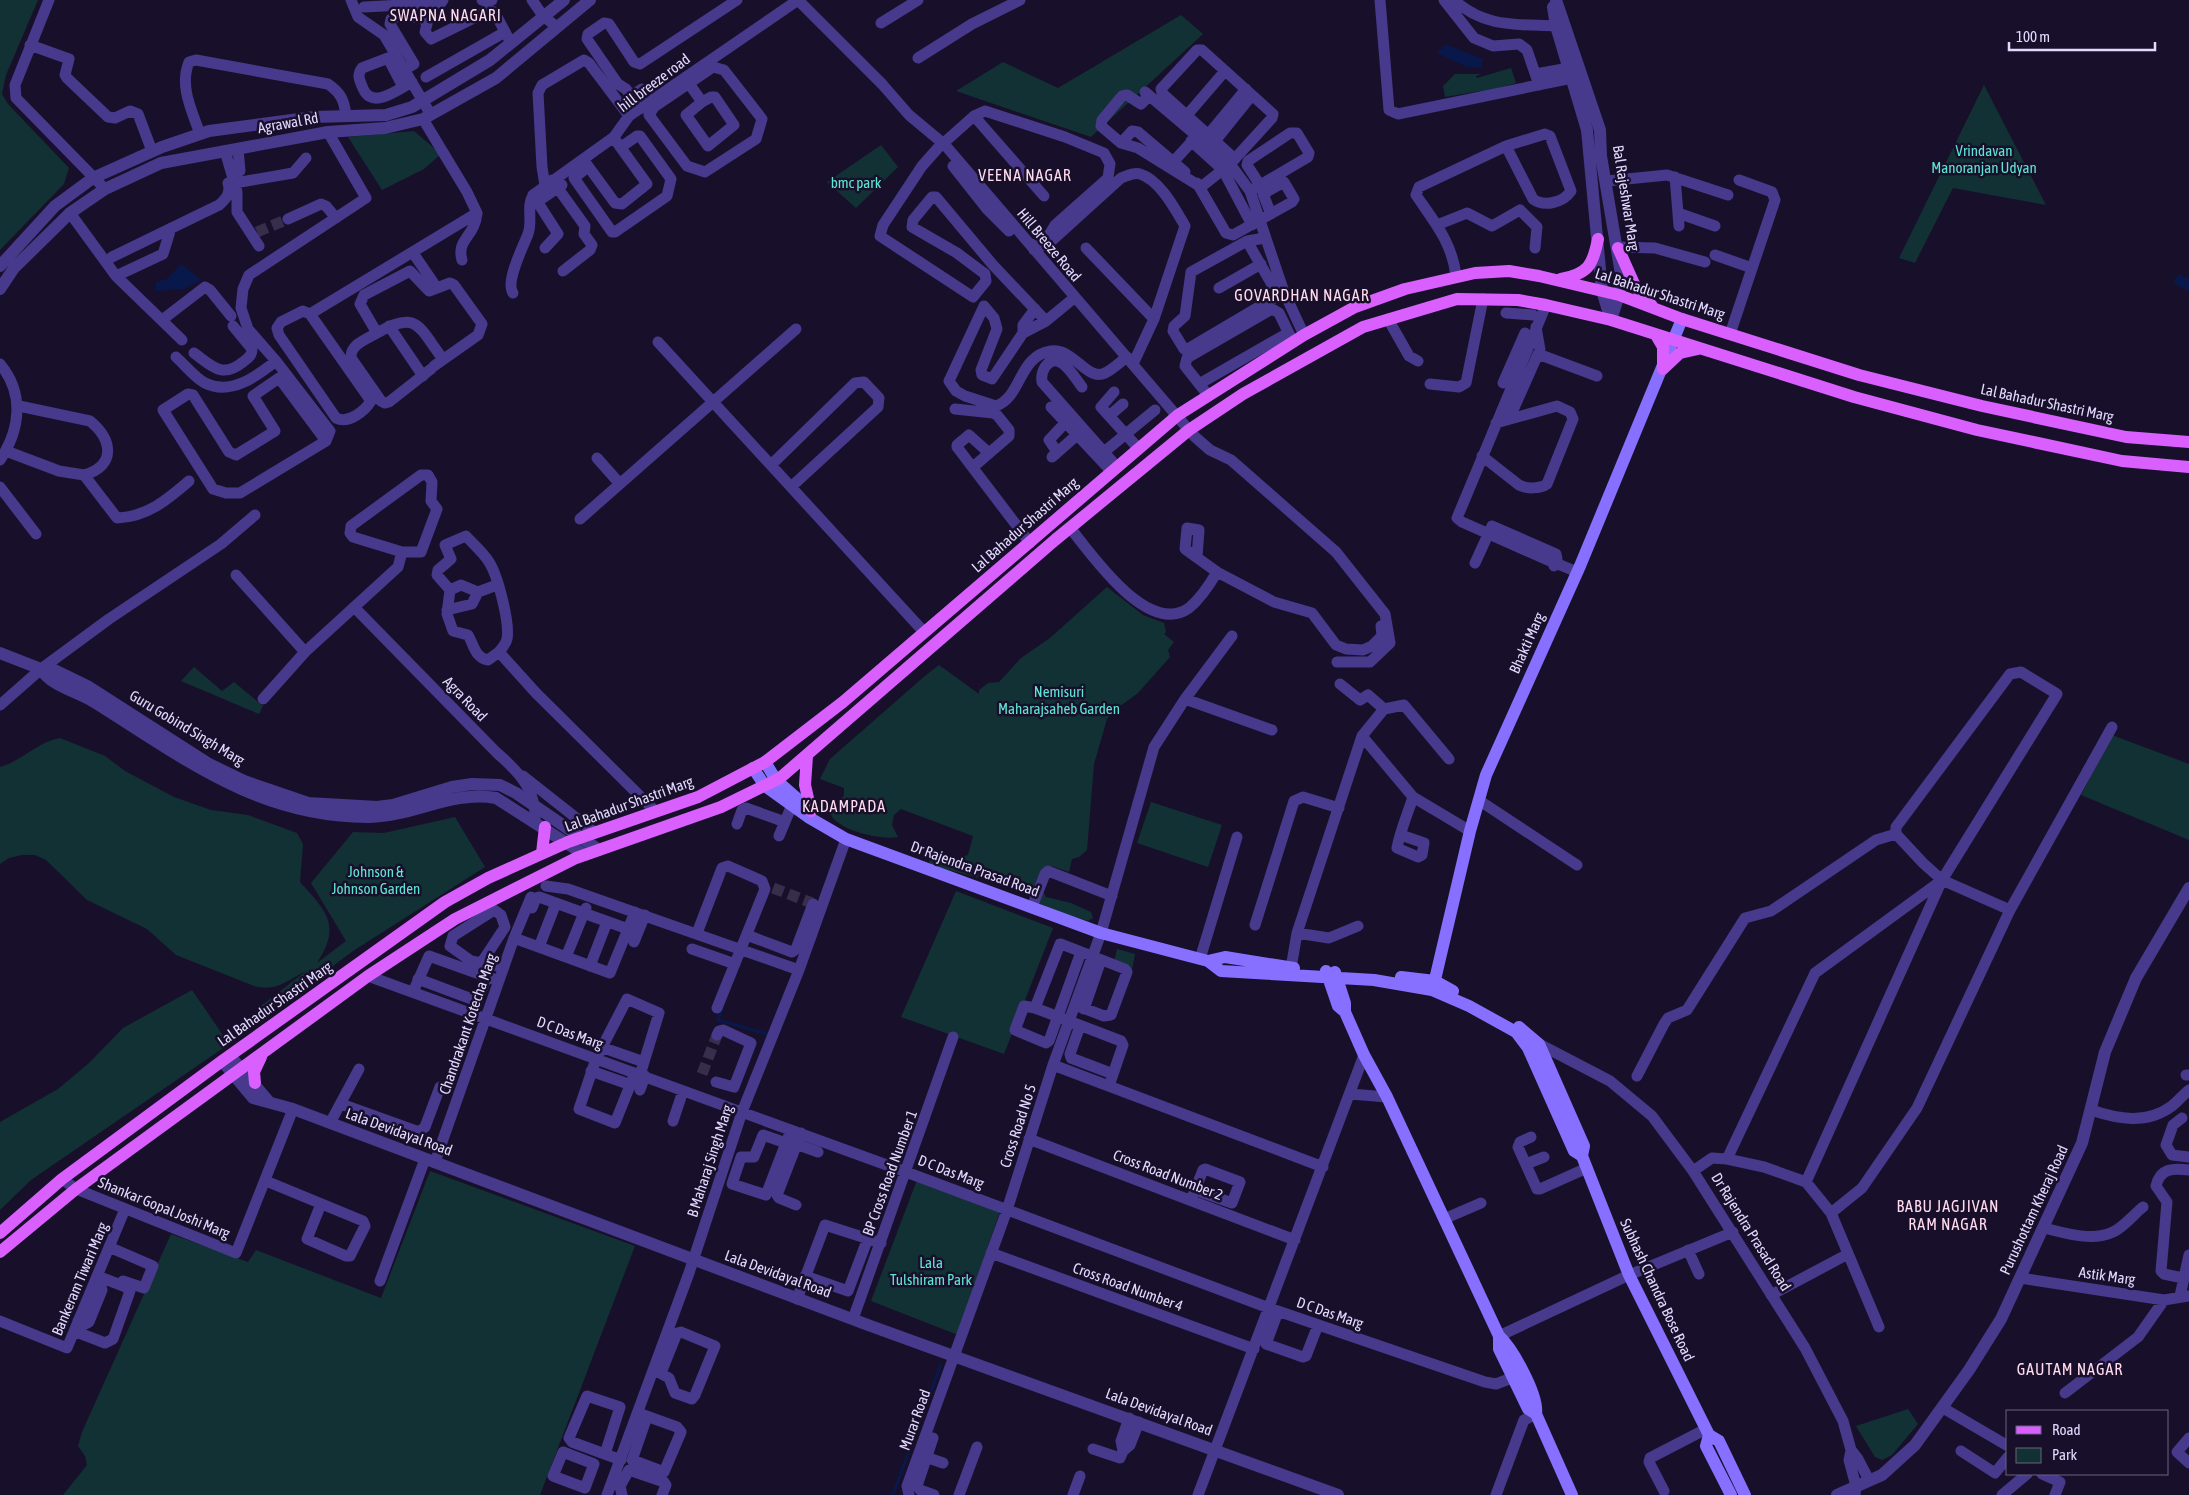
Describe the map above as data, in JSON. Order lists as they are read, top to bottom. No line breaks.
{"streets":{"main road":["Lal Bahadur Shastri Marg","Bhakti Marg","Dr Rajendra Prasad Road","Subhash Chandra Bose Road"],"street":["hill breeze road","Agrawal Rd","Bal Rajeshwar Marg","Hill Breeze Road","Agra Road","Guru Gobind Singh Marg","Chandrakant Kotecha Marg","D C Das Marg","Cross Road No 5","Lala Devidayal Road","B Maharaj Singh Marg","BP Cross Road Number 1","Cross Road Number 2","Shankar Gopal Joshi Marg","Purushottam Kheraj Road","Astik Marg","Bankeram Tiwari Marg","Cross Road Number 4","Murar Road"]},"crossings":[["hill breeze road","Hill Breeze Road"],["Bal Rajeshwar Marg","Lal Bahadur Shastri Marg"],["Hill Breeze Road","Lal Bahadur Shastri Marg"],["Lal Bahadur Shastri Marg","Bhakti Marg"],["Lal Bahadur Shastri Marg","Guru Gobind Singh Marg"],["Lal Bahadur Shastri Marg","Dr Rajendra Prasad Road"],["Lal Bahadur Shastri Marg","D C Das Marg"],["Lal Bahadur Shastri Marg","Lala Devidayal Road"],["Lal Bahadur Shastri Marg","Shankar Gopal Joshi Marg"],["Bhakti Marg","Dr Rajendra Prasad Road"],["Agra Road","Guru Gobind Singh Marg"],["Dr Rajendra Prasad Road","Cross Road No 5"],["Dr Rajendra Prasad Road","B Maharaj Singh Marg"],["Dr Rajendra Prasad Road","Purushottam Kheraj Road"],["Dr Rajendra Prasad Road","Subhash Chandra Bose Road"],["Chandrakant Kotecha Marg","D C Das Marg"],["Chandrakant Kotecha Marg","Lala Devidayal Road"],["D C Das Marg","Cross Road No 5"],["D C Das Marg","B Maharaj Singh Marg"],["D C Das Marg","BP Cross Road Number 1"],["Cross Road No 5","Lala Devidayal Road"],["Cross Road No 5","Cross Road Number 2"],["Cross Road No 5","Cross Road Number 4"],["Cross Road No 5","Murar Road"],["Lala Devidayal Road","B Maharaj Singh Marg"],["Lala Devidayal Road","BP Cross Road Number 1"],["Lala Devidayal Road","Shankar Gopal Joshi Marg"],["Lala Devidayal Road","Murar Road"],["Shankar Gopal Joshi Marg","Bankeram Tiwari Marg"],["Purushottam Kheraj Road","Astik Marg"]],"districts":["SWAPNA NAGARI","VEENA NAGAR","GOVARDHAN NAGAR","KADAMPADA","BABU JAGJIVAN RAM NAGAR","GAUTAM NAGAR"],"parks":["Vrindavan Manoranjan Udyan","bmc park","Nemisuri Maharajsaheb Garden","Johnson & Johnson Garden","Lala Tulshiram Park"],"legend":["Road","Park"],"scale_bar":"100 m"}
